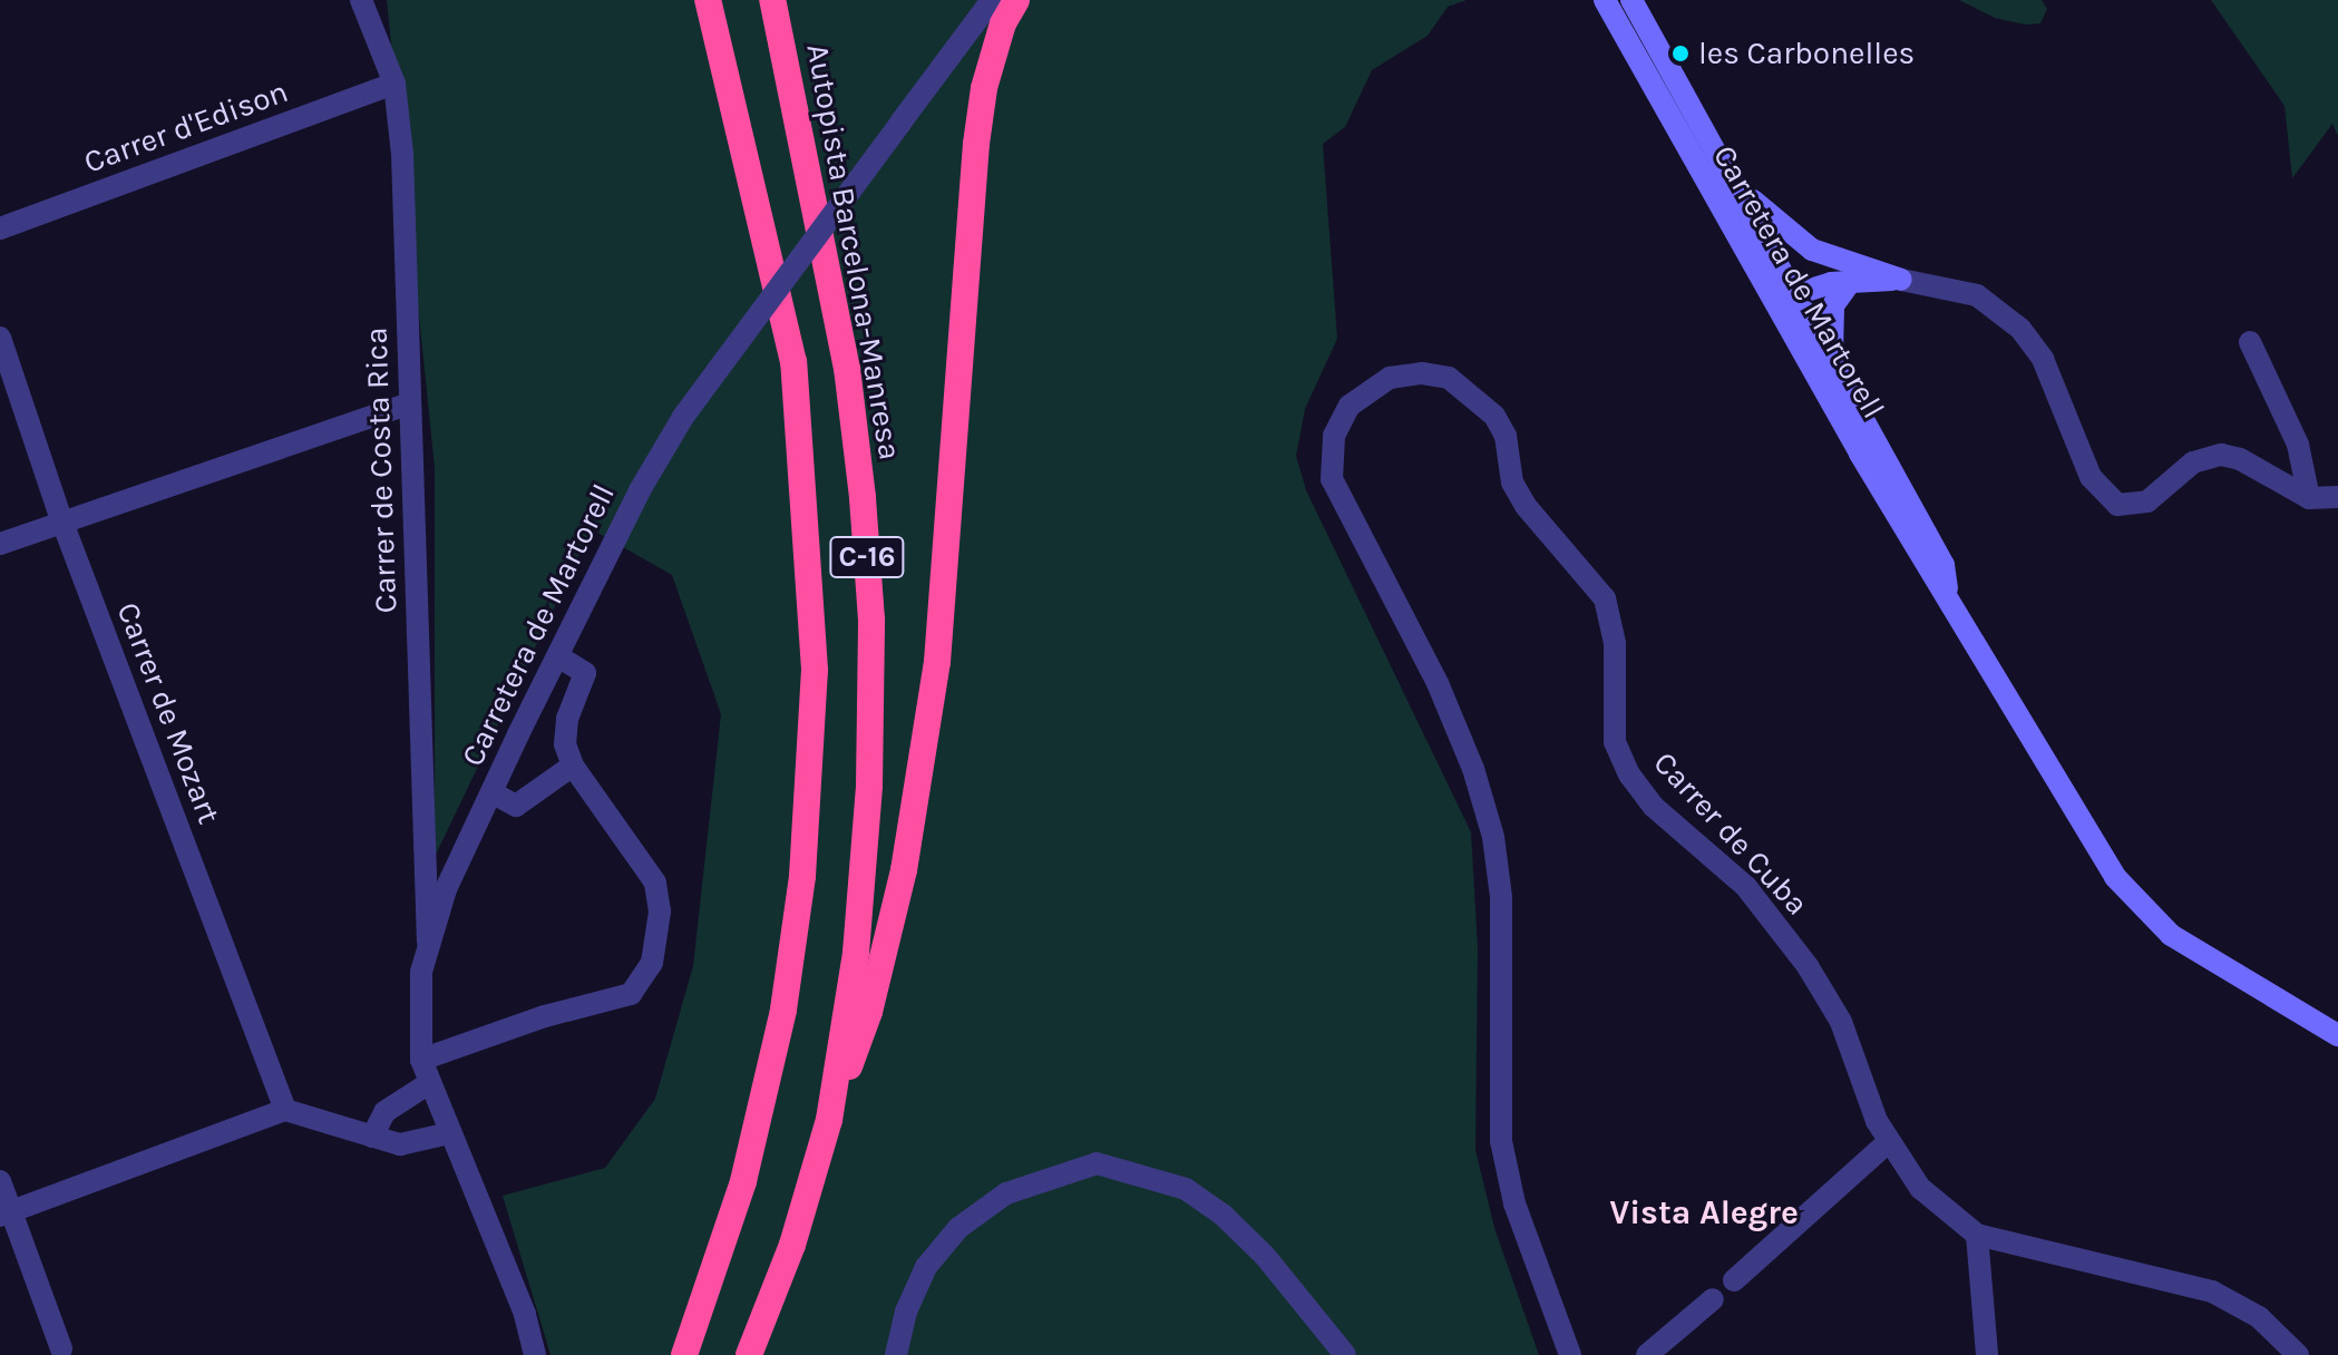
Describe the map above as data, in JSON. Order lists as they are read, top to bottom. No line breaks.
{"streets":{"highway":["Autopista Barcelona-Manresa","C-16"],"main road":["Carretera de Martorell"],"street":["Carrer d'Edison","Carrer de Costa Rica","Carrer de Mozart","Carrer de Cuba"]},"crossings":[["Carrer d'Edison","Carrer de Costa Rica"],["Carretera de Martorell","Carrer de Costa Rica"]],"districts":["Vista Alegre"],"places":["les Carbonelles"]}
